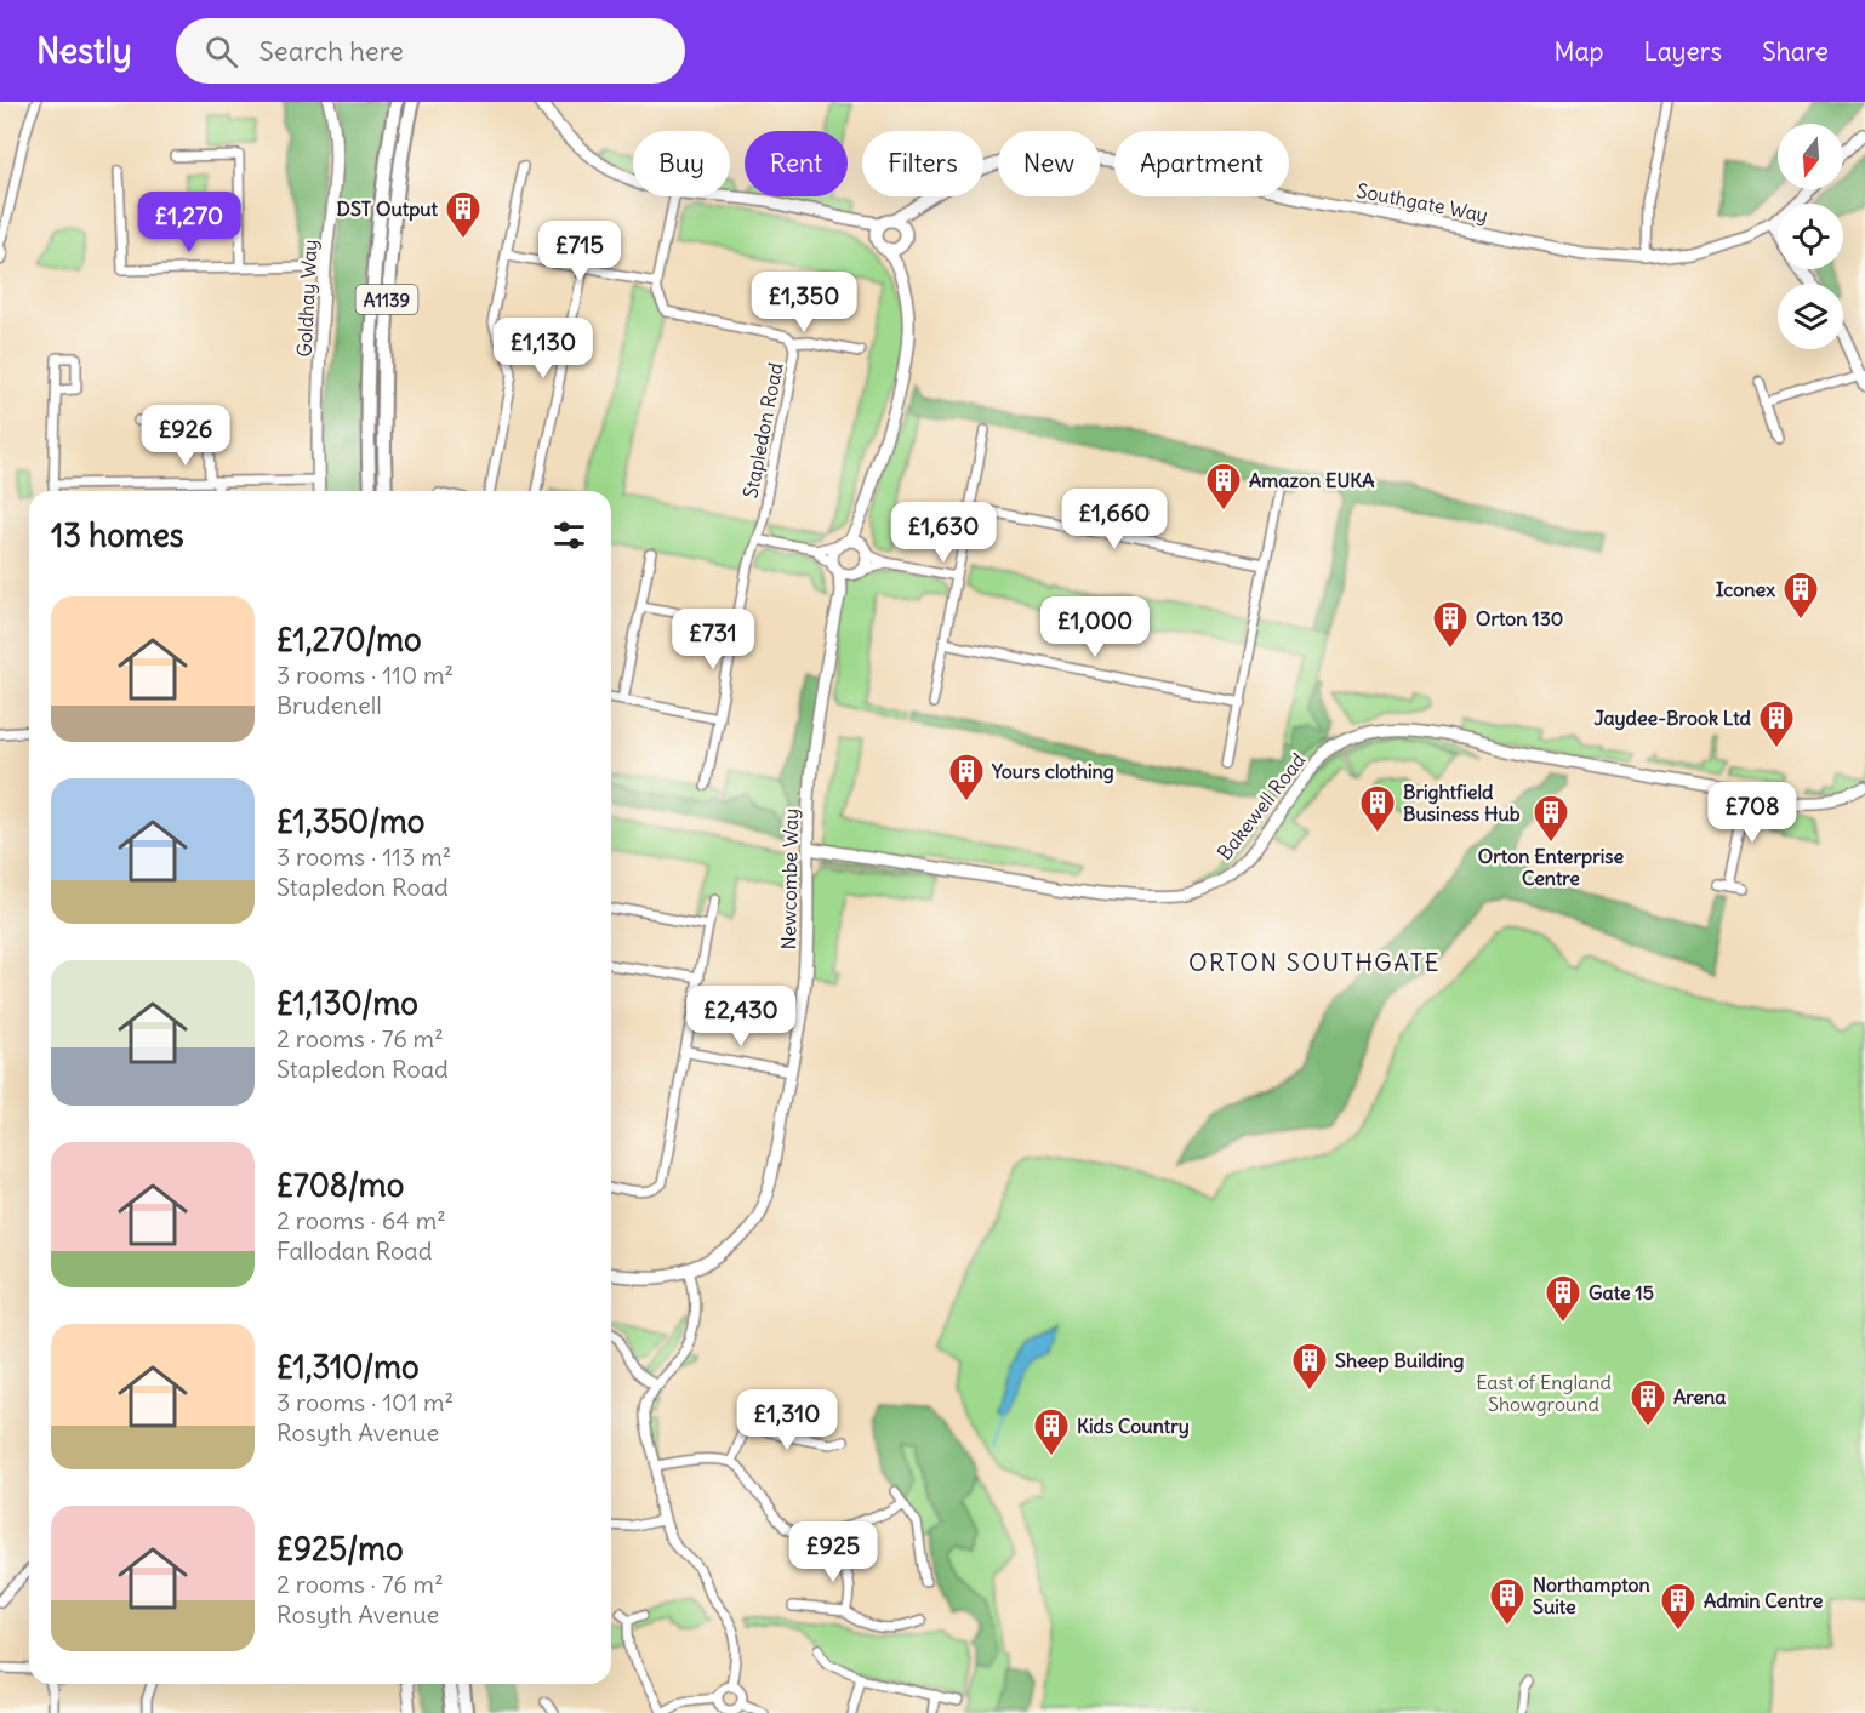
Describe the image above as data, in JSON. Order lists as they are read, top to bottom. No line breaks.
{"streets":{"main road":["A1139"],"street":["Southgate Way","Goldhay Way","Stapledon Road","Bakewell Road","Newcombe Way"]},"crossings":[["Bakewell Road","Newcombe Way"]],"districts":["ORTON SOUTHGATE"],"parks":["East of England Showground"],"places":{"building":["DST Output","Amazon EUKA","Iconex","Orton 130","Jaydee-Brook Ltd","Yours clothing","Brightfield Business Hub","Orton Enterprise Centre","Gate 15","Sheep Building","Arena","Kids Country","Northampton Suite","Admin Centre"]},"north":"bottom","page":{"header":"Nestly","search":"Search here","nav":["Map","Layers","Share"],"chip":["Buy","Rent","Filters","New","Apartment"],"price":["£1,270","£715","£1,350","£1,130","£926","£1,660","£1,630","£1,000","£731","£708","£2,430","£1,310","£925"],"heading":"13 homes","list":[{"name":"£1,270/mo","note":"3 rooms · 110 m² · Brudenell"},{"name":"£1,350/mo","note":"3 rooms · 113 m² · Stapledon Road"},{"name":"£1,130/mo","note":"2 rooms · 76 m² · Stapledon Road"},{"name":"£708/mo","note":"2 rooms · 64 m² · Fallodan Road"},{"name":"£1,310/mo","note":"3 rooms · 101 m² · Rosyth Avenue"},{"name":"£925/mo","note":"2 rooms · 76 m² · Rosyth Avenue"}]}}
